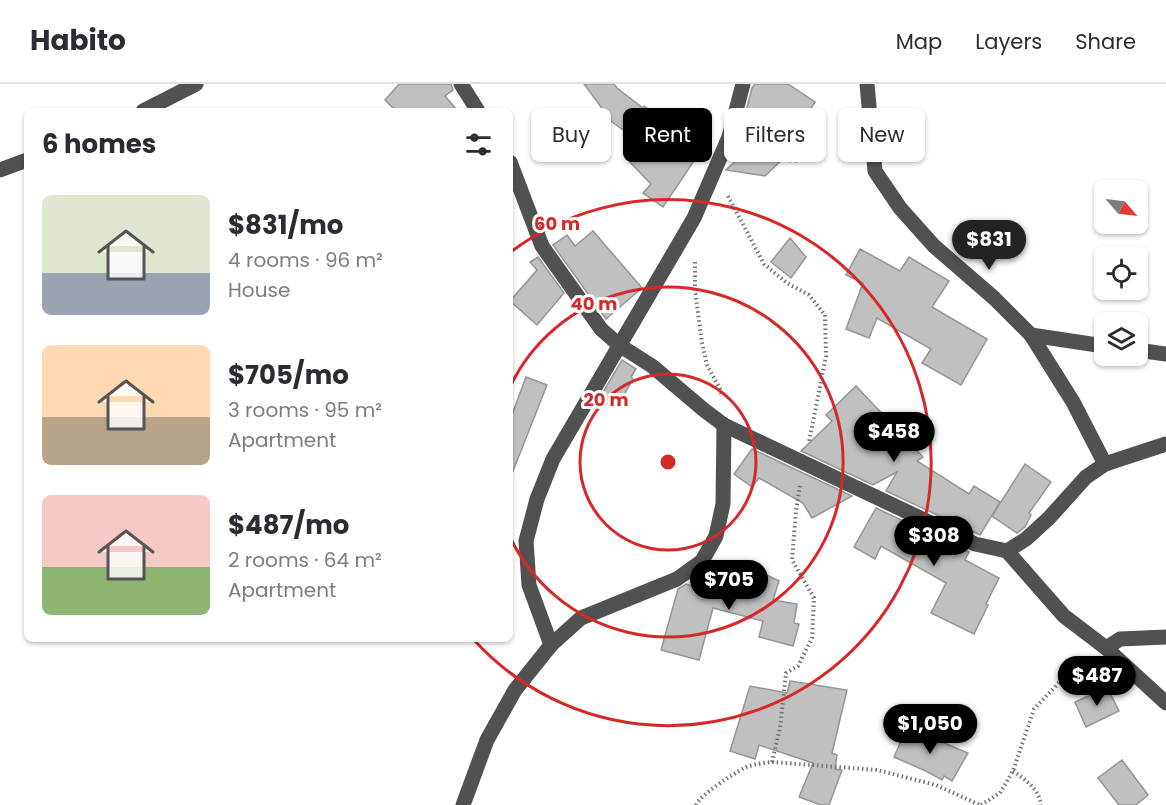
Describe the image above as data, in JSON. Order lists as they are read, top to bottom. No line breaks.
{"north":"bottom right","page":{"header":"Habito","nav":["Map","Layers","Share"],"chip":["Buy","Rent","Filters","New"],"heading":"6 homes","list":[{"name":"$831/mo","note":"4 rooms · 96 m² · House"},{"name":"$705/mo","note":"3 rooms · 95 m² · Apartment"},{"name":"$487/mo","note":"2 rooms · 64 m² · Apartment"}],"price":["$831","$458","$308","$705","$487","$1,050"]},"rings":["60 m","40 m","20 m"]}
